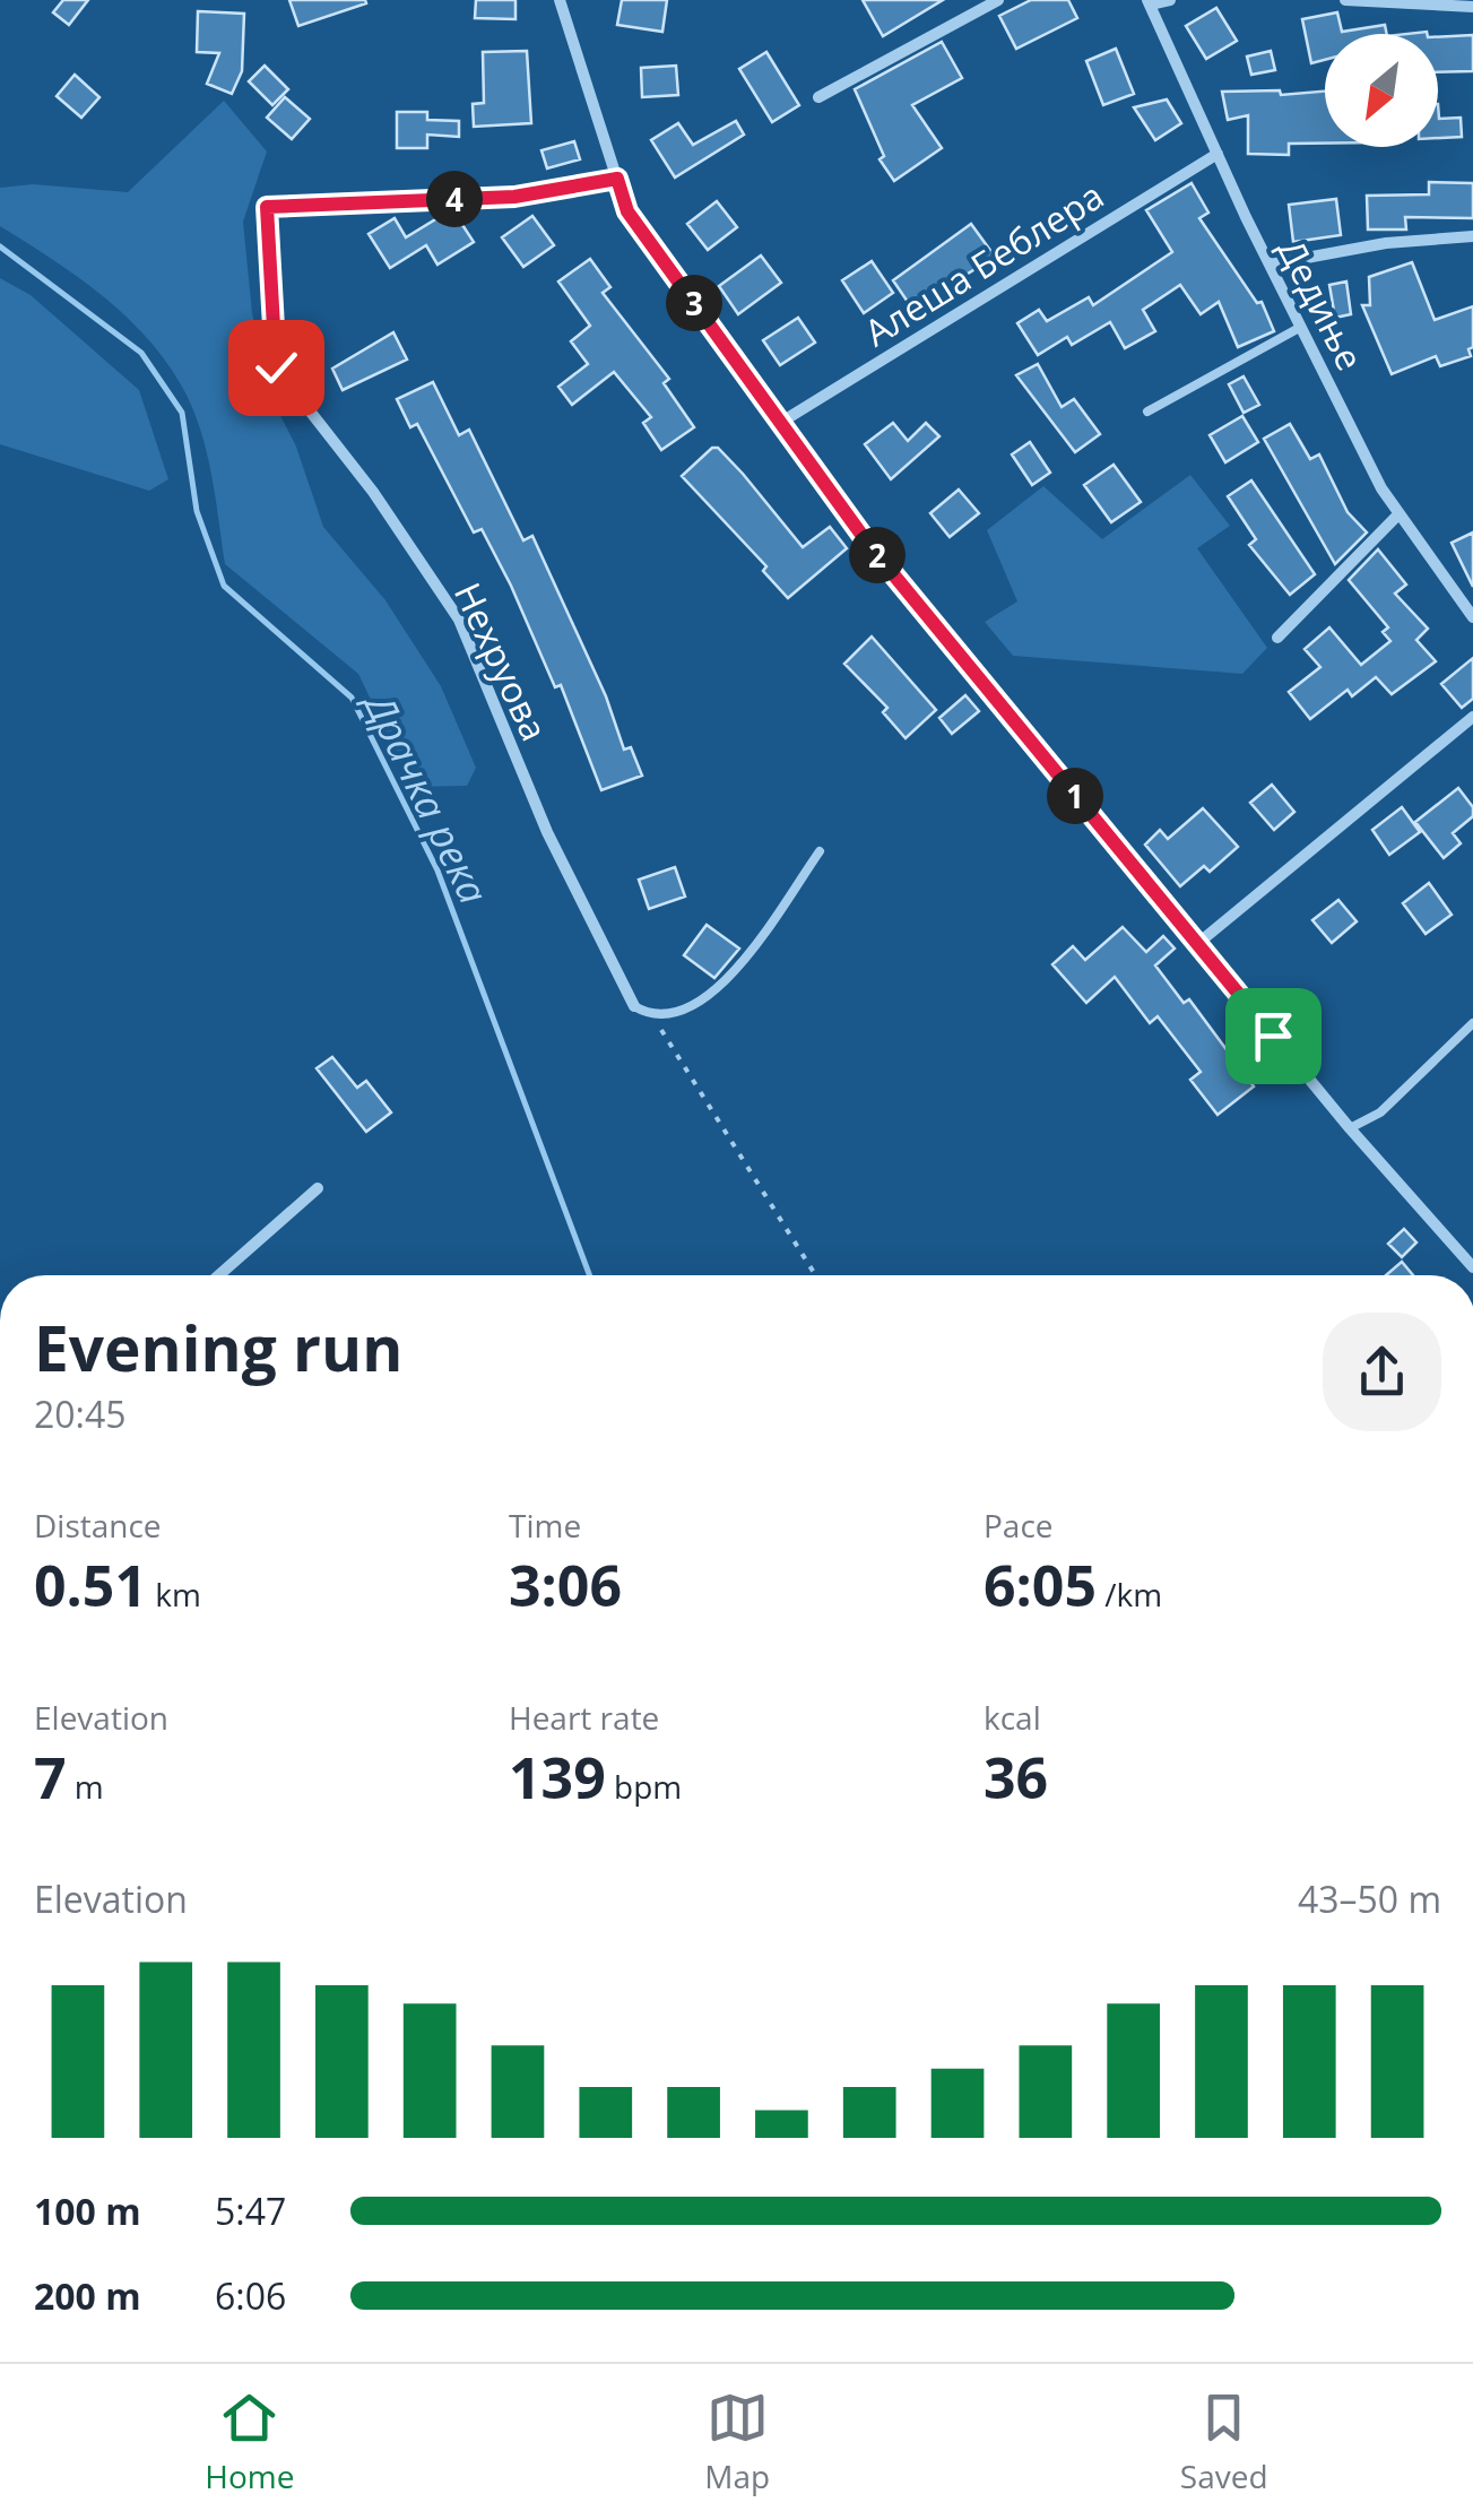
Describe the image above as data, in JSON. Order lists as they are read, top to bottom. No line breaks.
{"streets":{"street":["Алеша Беблера","Дедиње","Нехруова"]},"crossings":[["Алеша Беблера","Дедиње"]],"water":["Драчка река"],"north":"bottom left","page":{"pins":["4","3","2","1"],"heading":["Evening run","20:45"],"stats":[["Distance","0.51 km"],["Time","3:06"],["Pace","6:05 /km"],["Elevation","7 m"],["Heart rate","139 bpm"],["kcal","36"]],"chart":["Elevation","43–50 m"],"list":[{"name":"100 m","note":"5:47"},{"name":"200 m","note":"6:06"}],"tabs":["Home","Map","Saved"]}}
